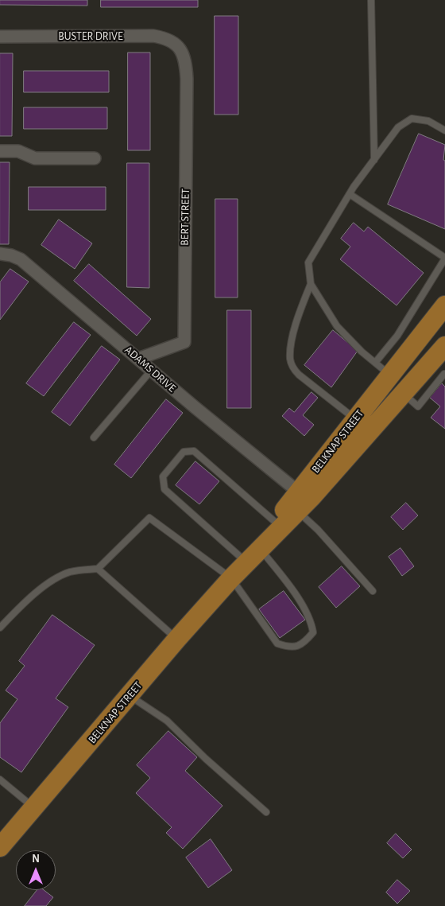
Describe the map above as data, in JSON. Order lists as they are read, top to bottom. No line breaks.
{"streets":{"main road":["BELKNAP STREET"],"street":["BUSTER DRIVE","BERT STREET","ADAMS DRIVE"]},"crossings":[["BUSTER DRIVE","BERT STREET"],["BERT STREET","ADAMS DRIVE"],["ADAMS DRIVE","BELKNAP STREET"]],"north":"top"}
